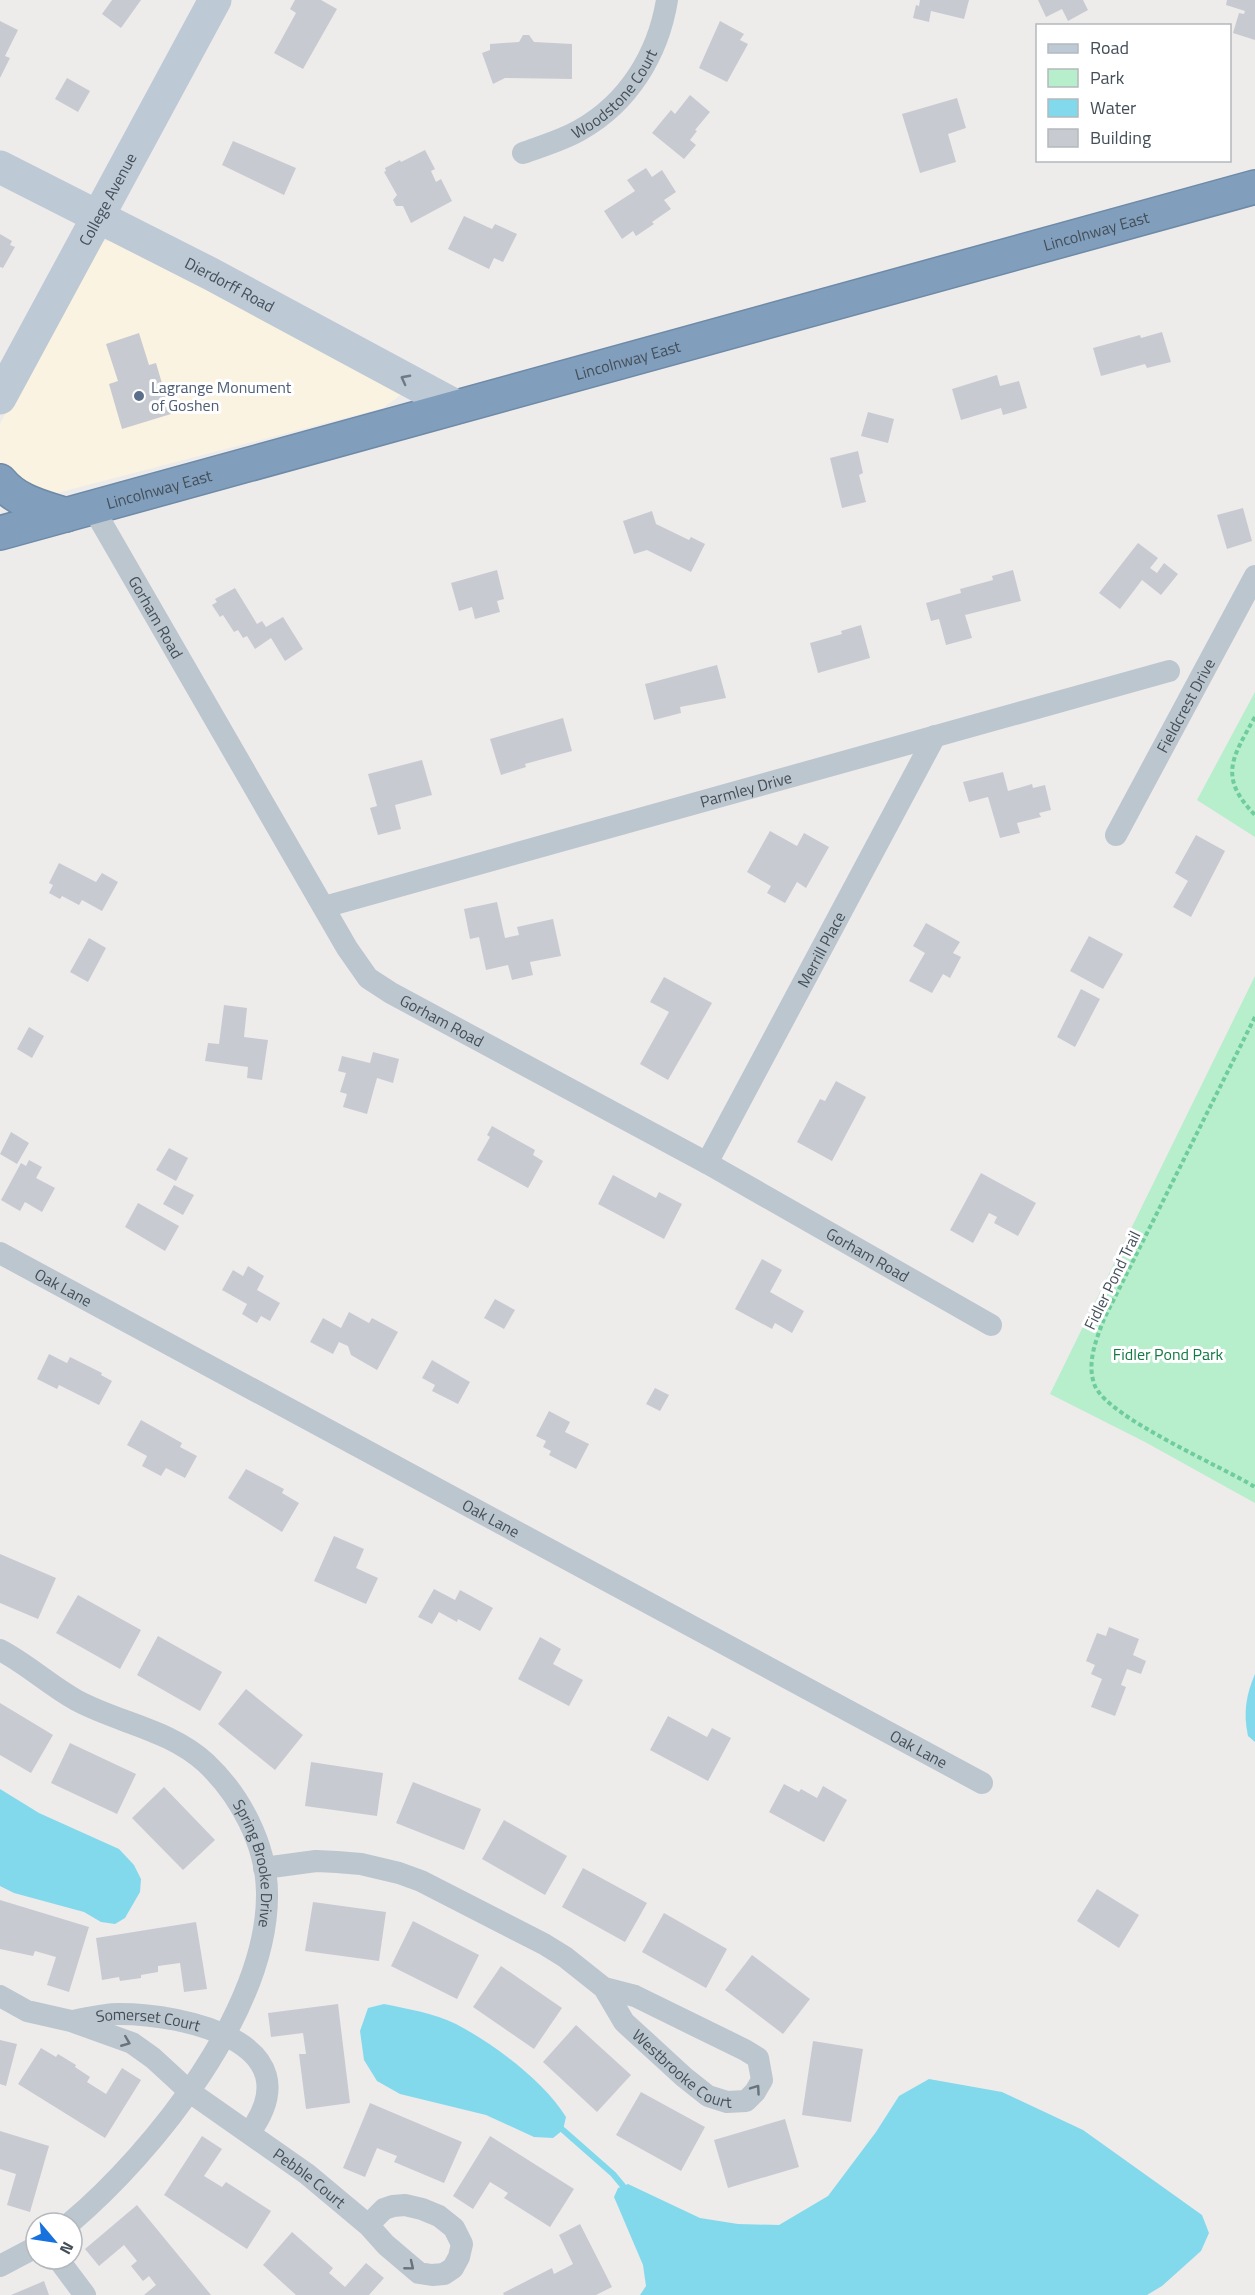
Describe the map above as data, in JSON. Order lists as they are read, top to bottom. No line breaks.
{"streets":{"highway":["Lincolnway East"],"street":["Woodstone Court","College Avenue","Dierdorff Road","Gorham Road","Fieldcrest Drive","Parmley Drive","Merrill Place","Oak Lane","Spring Brooke Drive","Somerset Court","Westbrooke Court","Pebble Court"],"path":["Fidler Pond Trail"]},"crossings":[["College Avenue","Dierdorff Road"],["Lincolnway East","Dierdorff Road"],["Lincolnway East","Gorham Road"],["Gorham Road","Parmley Drive"],["Gorham Road","Merrill Place"],["Parmley Drive","Merrill Place"],["Spring Brooke Drive","Somerset Court"],["Spring Brooke Drive","Westbrooke Court"],["Spring Brooke Drive","Pebble Court"],["Somerset Court","Pebble Court"]],"one_way":["Dierdorff Road","Somerset Court"],"parks":["Fidler Pond Park"],"places":["Lagrange Monument of Goshen"],"legend":["Road","Park","Water","Building"],"north":"bottom right"}
